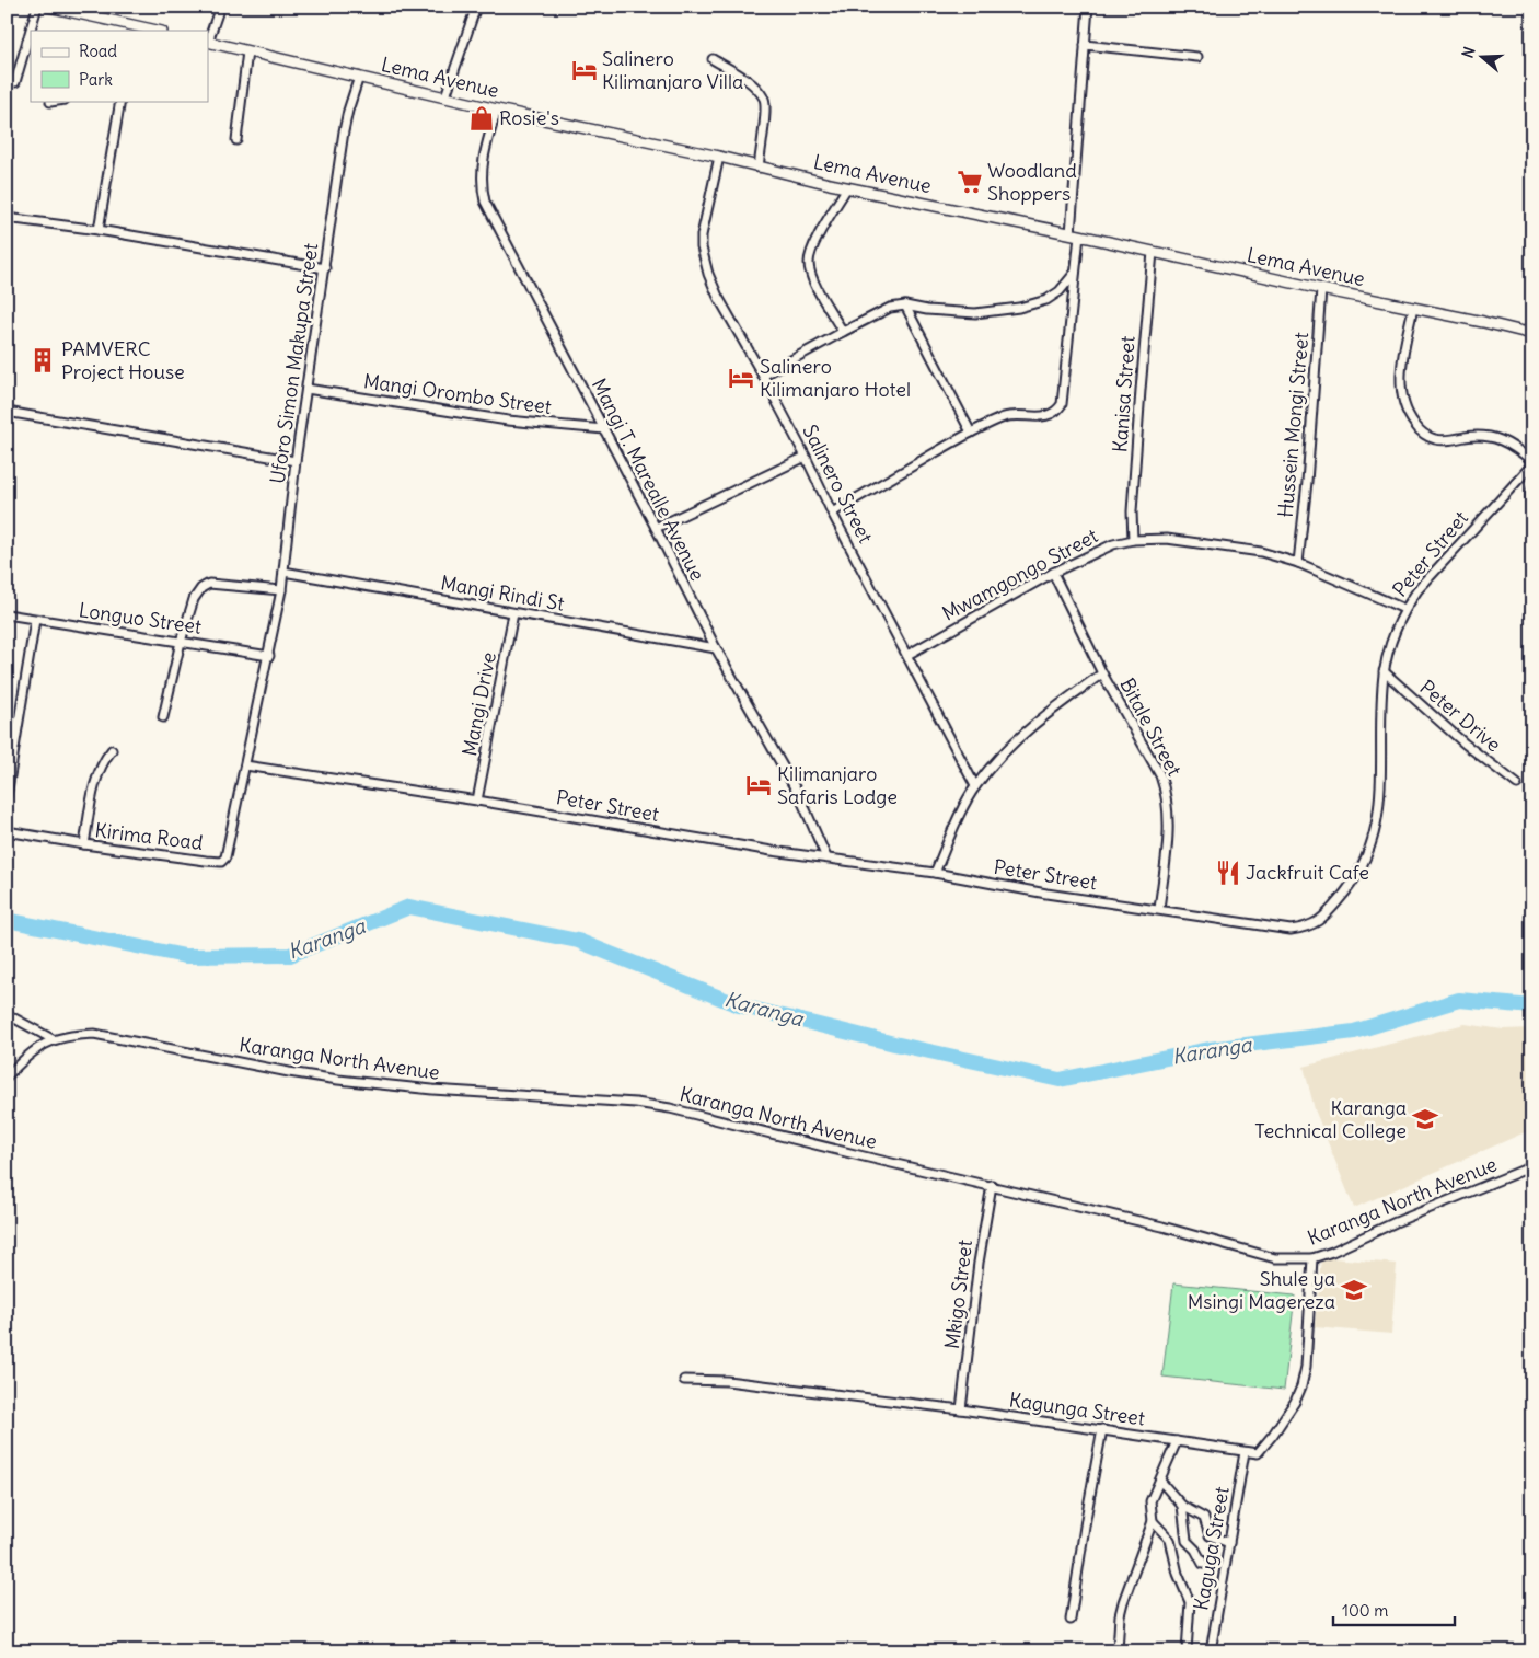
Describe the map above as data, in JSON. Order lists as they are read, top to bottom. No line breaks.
{"streets":{"main road":["Lema Avenue"],"street":["Uforo Simon Makupa Street","Mangi Orombo Street","Kanisa Street","Hussein Mongi Street","Mangi T. Marealle Avenue","Salinero Street","Peter Street","Mwamgongo Street","Mangi Rindi St","Longuo Street","Mangi Drive","Peter Drive","Bitale Street","Kirima Road","Karanga North Avenue","Mkigo Street","Kagunga Street","Kaguga Street"]},"crossings":[["Lema Avenue","Uforo Simon Makupa Street"],["Lema Avenue","Kanisa Street"],["Lema Avenue","Hussein Mongi Street"],["Lema Avenue","Mangi T. Marealle Avenue"],["Lema Avenue","Salinero Street"],["Uforo Simon Makupa Street","Mangi Orombo Street"],["Uforo Simon Makupa Street","Peter Street"],["Uforo Simon Makupa Street","Mangi Rindi St"],["Uforo Simon Makupa Street","Longuo Street"],["Uforo Simon Makupa Street","Kirima Road"],["Mangi Orombo Street","Mangi T. Marealle Avenue"],["Kanisa Street","Mwamgongo Street"],["Hussein Mongi Street","Mwamgongo Street"],["Mangi T. Marealle Avenue","Peter Street"],["Mangi T. Marealle Avenue","Mangi Rindi St"],["Salinero Street","Mwamgongo Street"],["Peter Street","Mwamgongo Street"],["Peter Street","Mangi Drive"],["Peter Street","Peter Drive"],["Peter Street","Bitale Street"],["Peter Street","Kirima Road"],["Mwamgongo Street","Bitale Street"],["Mangi Rindi St","Mangi Drive"],["Karanga North Avenue","Mkigo Street"],["Mkigo Street","Kagunga Street"],["Kagunga Street","Kaguga Street"]],"water":["Karanga"],"places":{"hotel":["Salinero Kilimanjaro Villa","Salinero Kilimanjaro Hotel","Kilimanjaro Safaris Lodge"],"shop":["Rosie's"],"supermarket":["Woodland Shoppers"],"building":["PAMVERC Project House"],"restaurant":["Jackfruit Cafe"],"school or university":["Karanga Technical College","Shule ya Msingi Magereza"]},"legend":["Road","Park"],"scale_bar":"100 m","north":"left"}
